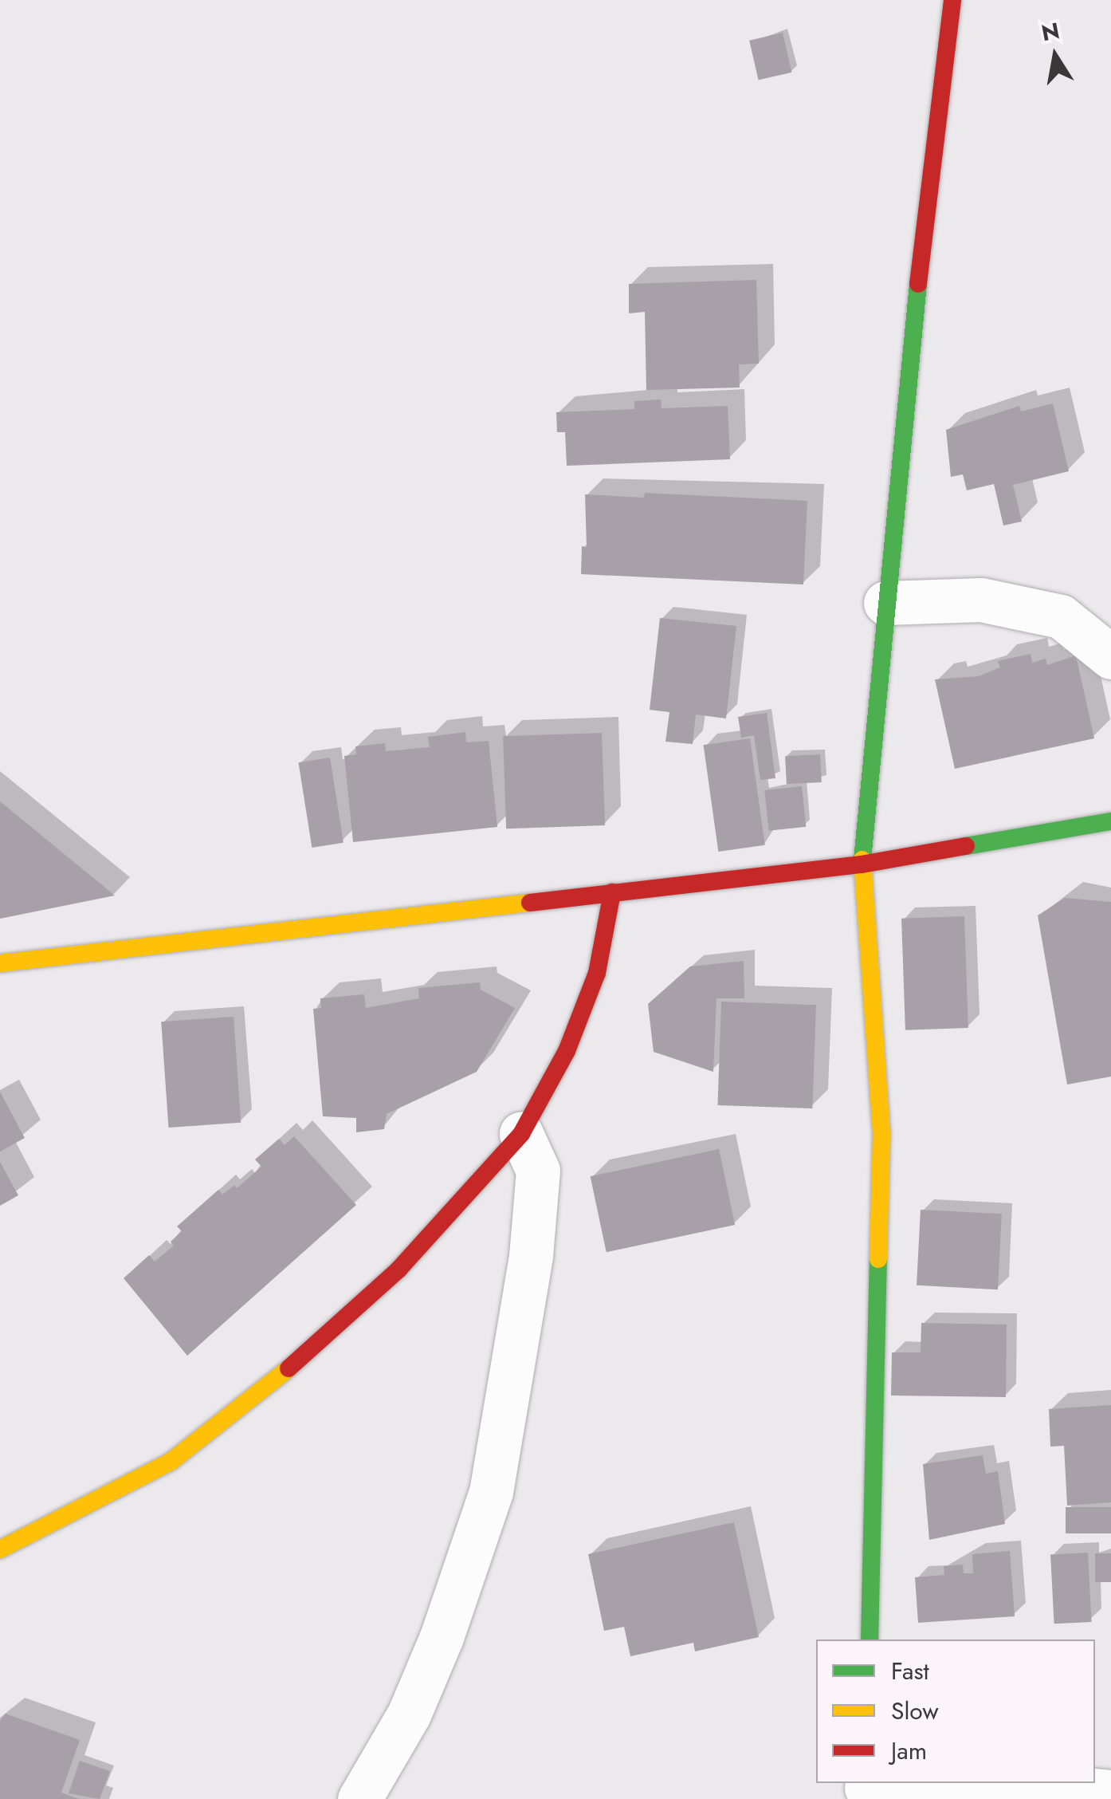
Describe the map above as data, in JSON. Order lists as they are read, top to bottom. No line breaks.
{"legend":["Fast","Slow","Jam"],"north":"top"}
